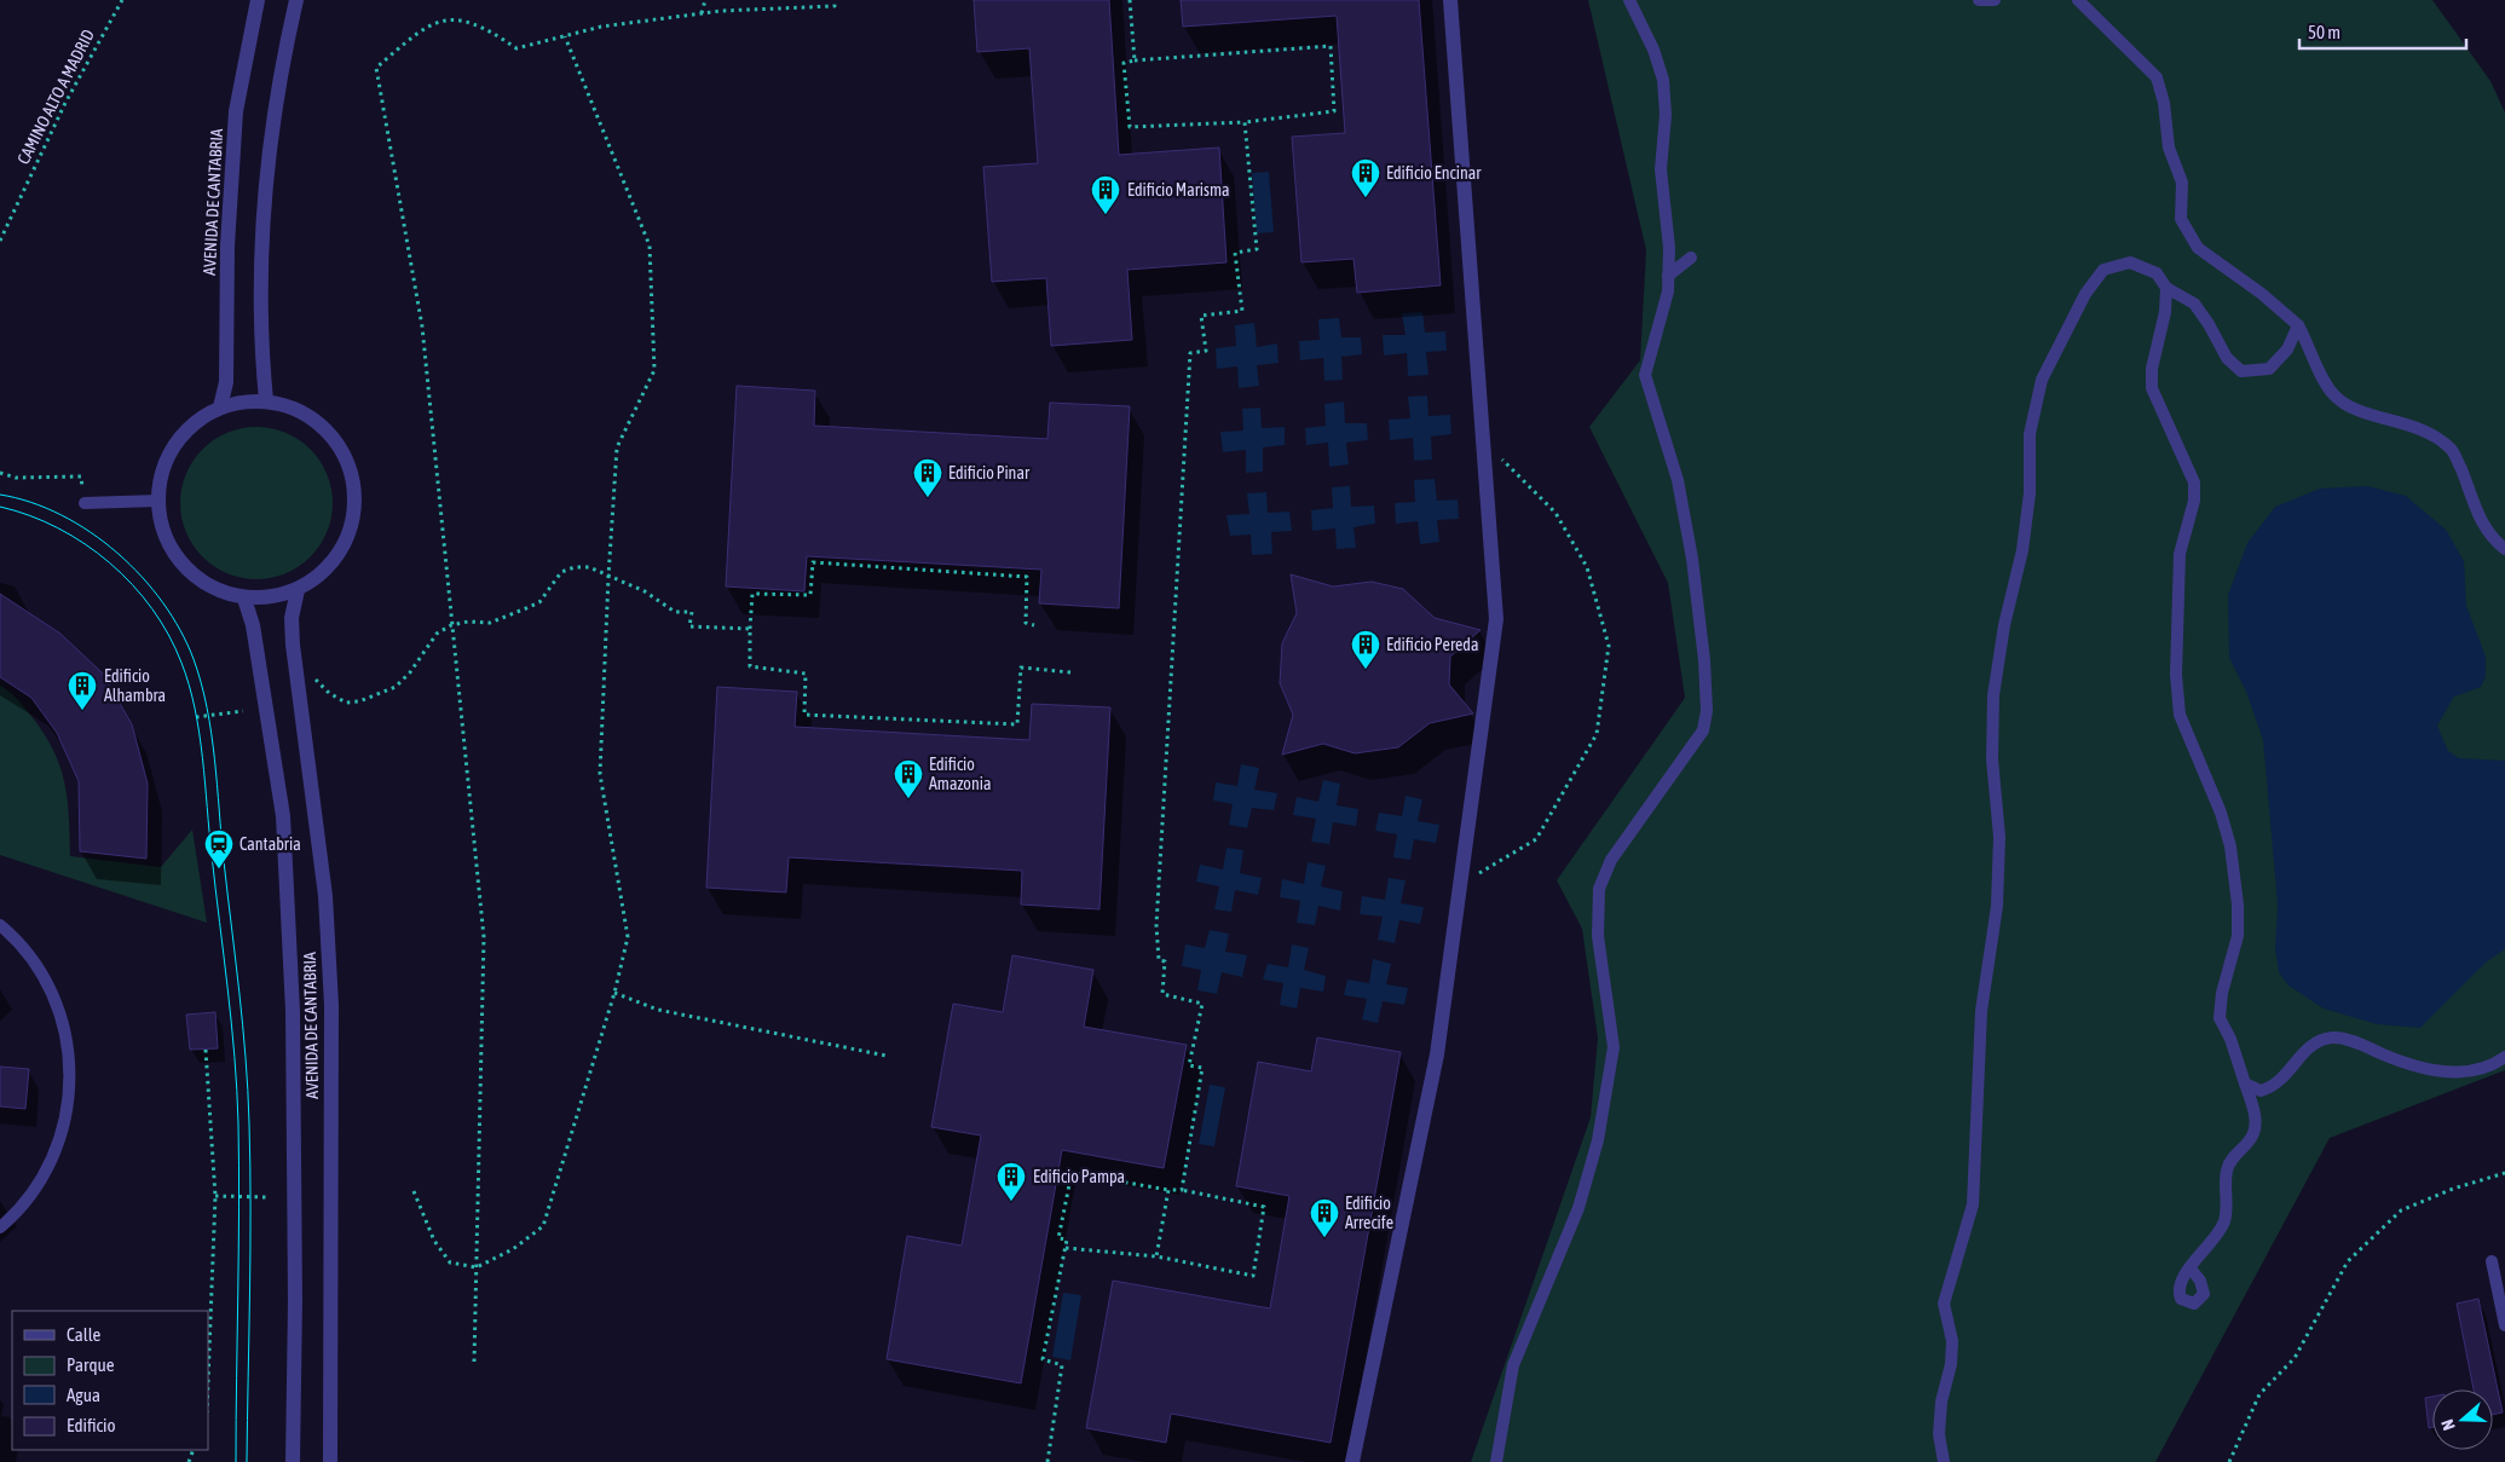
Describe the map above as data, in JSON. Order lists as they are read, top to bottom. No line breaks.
{"streets":{"street":["AVENIDA DE CANTABRIA"],"path":["CAMINO ALTO A MADRID"]},"places":{"building":["Edificio Encinar","Edificio Marisma","Edificio Pinar","Edificio Pereda","Edificio Alhambra","Edificio Amazonia","Edificio Pampa","Edificio Arrecife"],"station":["Cantabria"]},"legend":["Calle","Parque","Agua","Edificio"],"scale_bar":"50 m","north":"left"}
